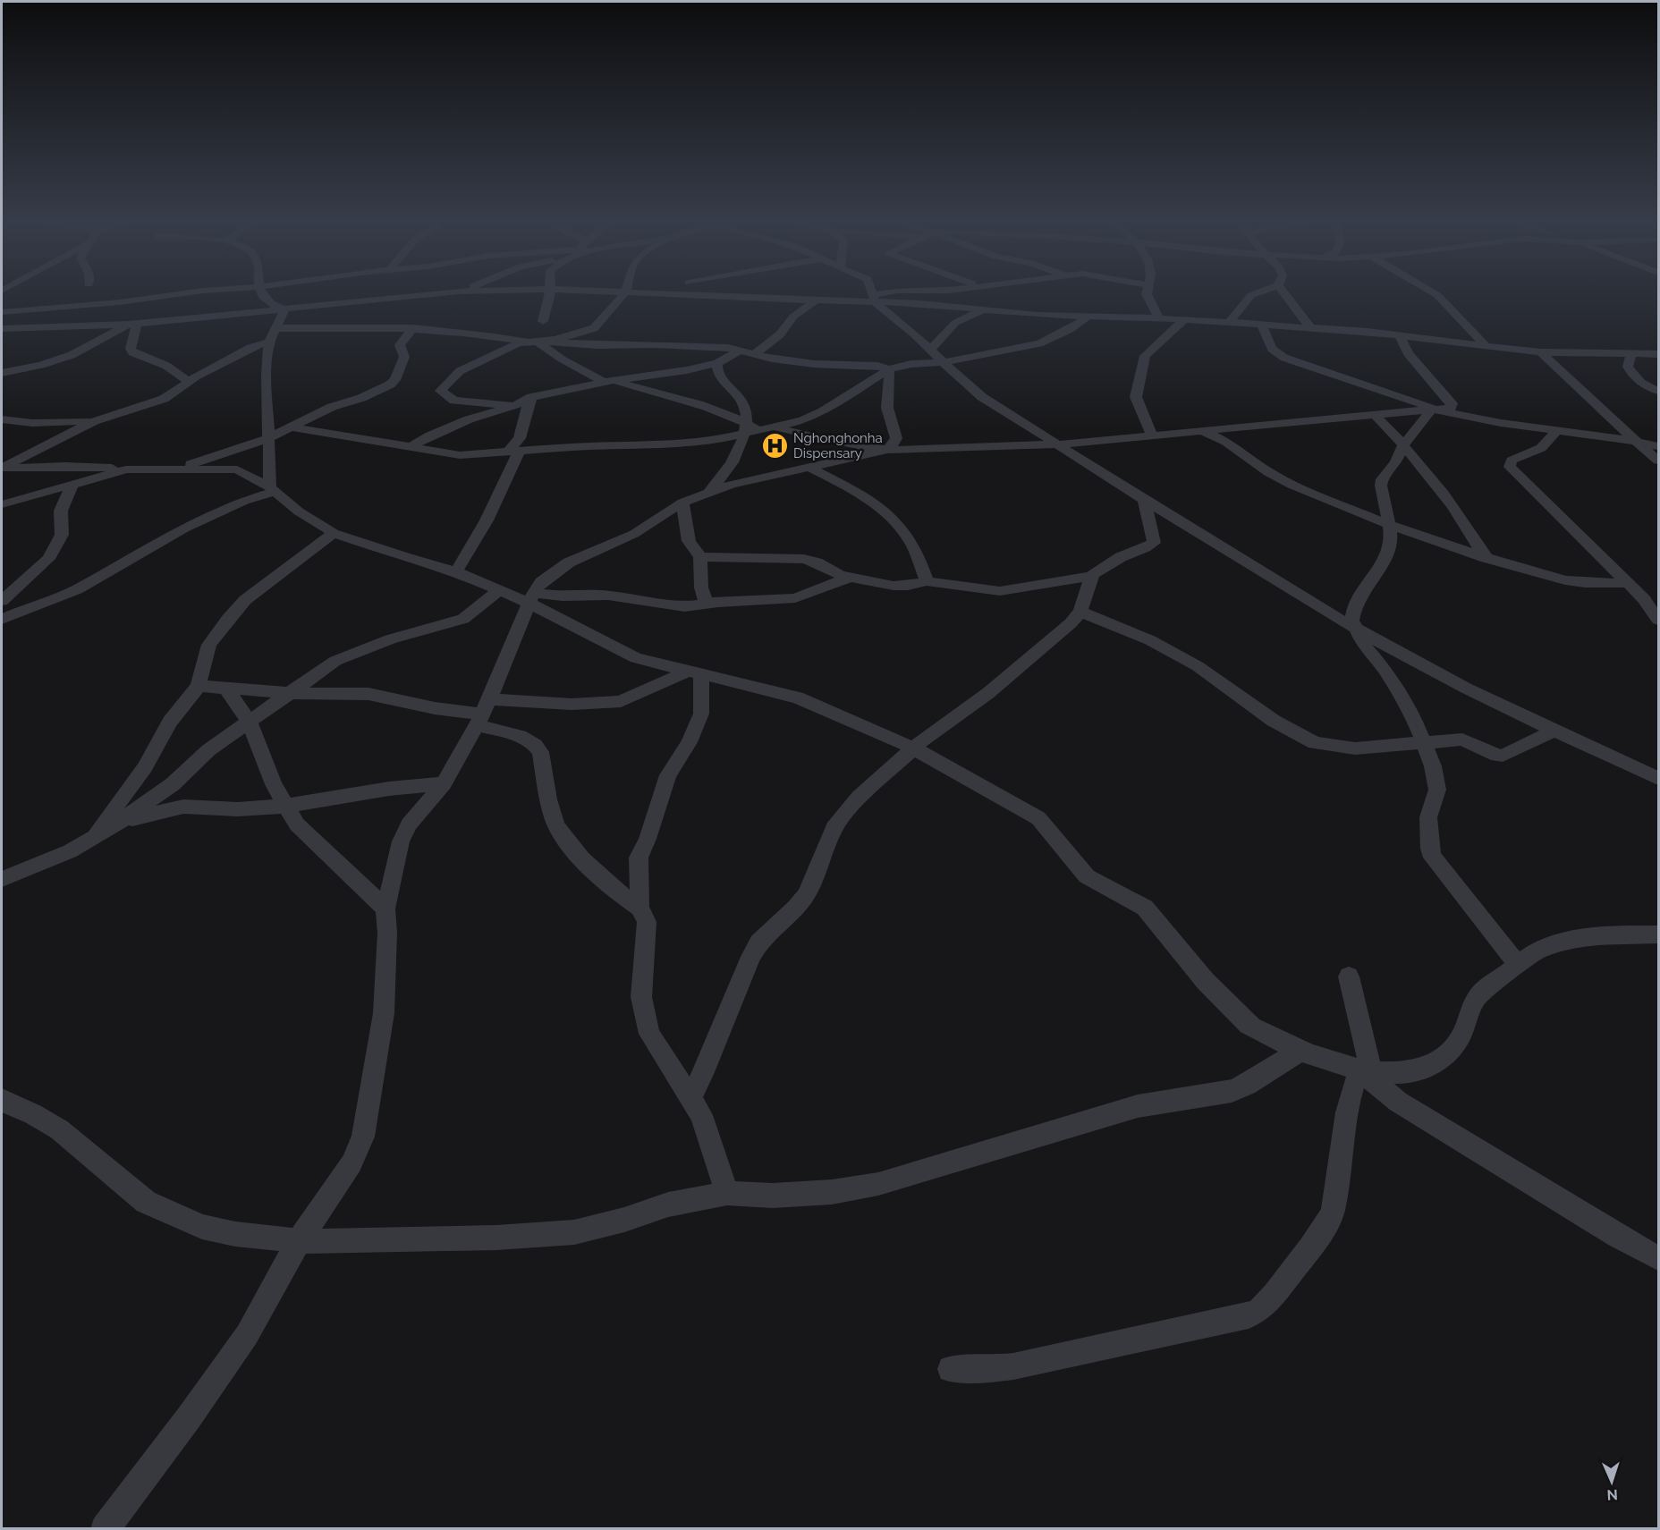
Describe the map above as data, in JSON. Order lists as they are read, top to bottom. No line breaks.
{"places":{"hospital":["Nghonghonha Dispensary"]},"north":"bottom"}
